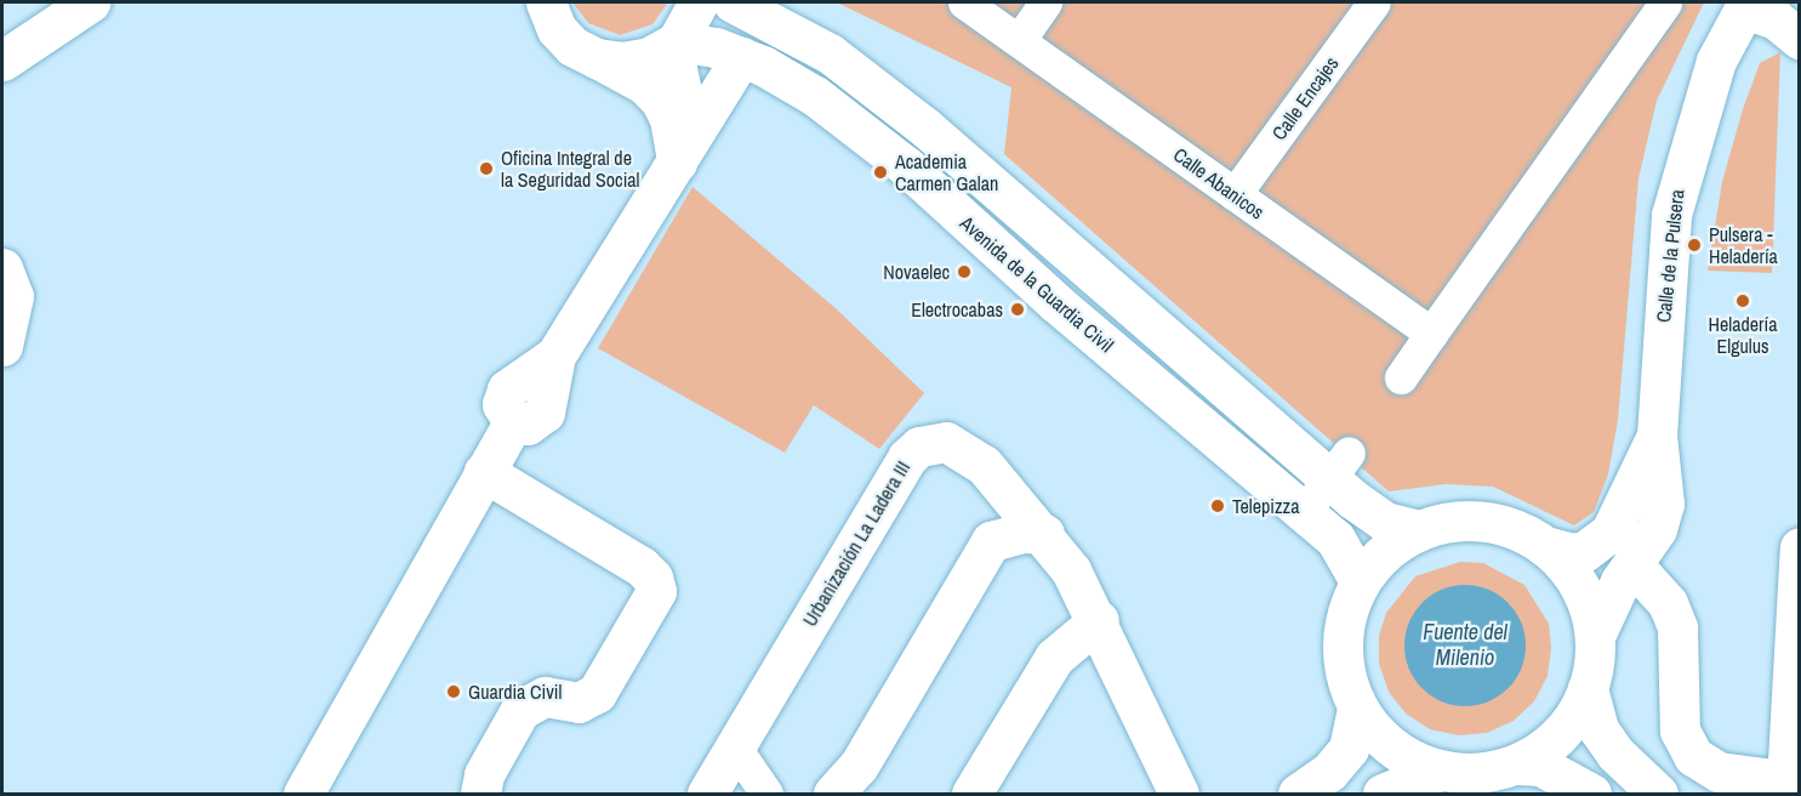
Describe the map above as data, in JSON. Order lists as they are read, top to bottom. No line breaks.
{"streets":{"main road":["Calle de la Pulsera","Avenida de la Guardia Civil","Urbanización La Ladera III"],"street":["Calle Encajes","Calle Abanicos"]},"crossings":[["Calle Encajes","Calle Abanicos"],["Calle de la Pulsera","Avenida de la Guardia Civil"]],"water":["Fuente del Milenio"],"places":["Oficina Integral de la Seguridad Social","Academia Carmen Galan","Pulsera - Heladería","Novaelec","Heladería Elgulus","Electrocabas","Telepizza","Guardia Civil"]}
